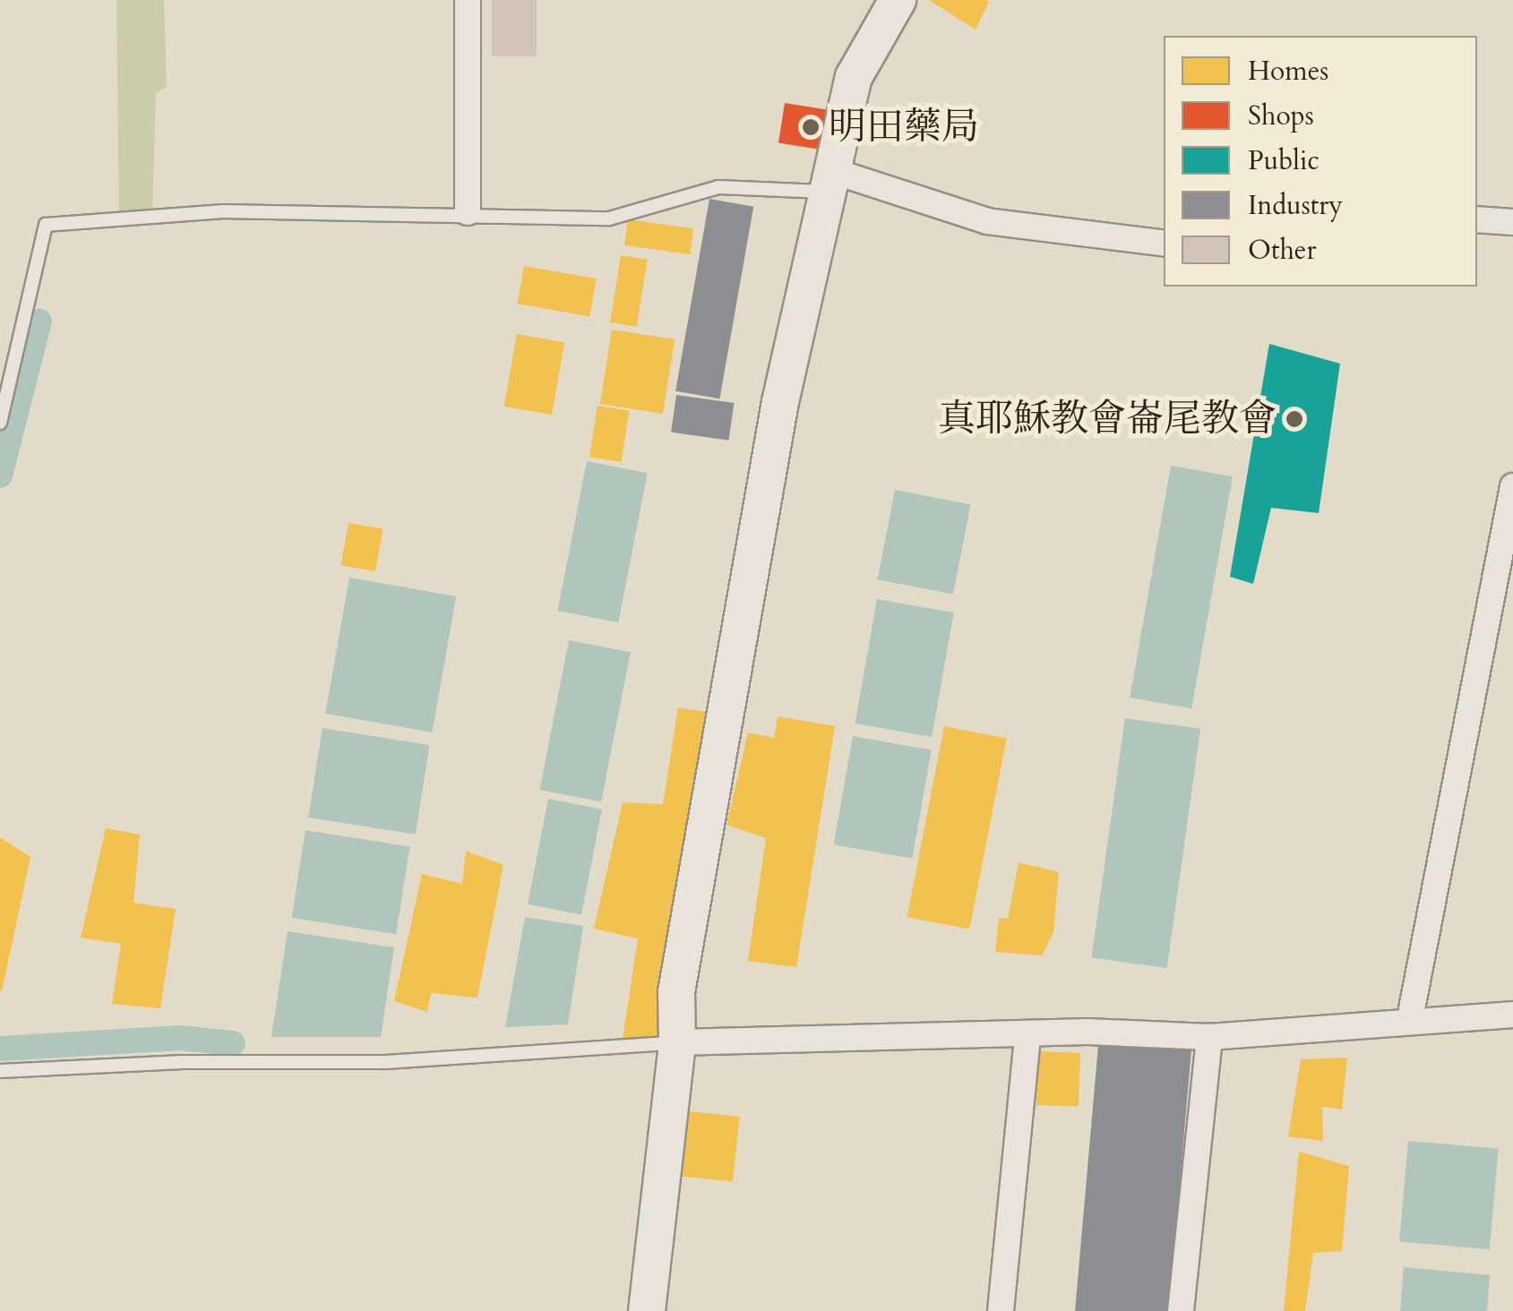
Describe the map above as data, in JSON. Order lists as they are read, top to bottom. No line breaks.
{"places":["明田藥局","真耶穌教會崙尾教會"],"legend":["Homes","Shops","Public","Industry","Other"]}
